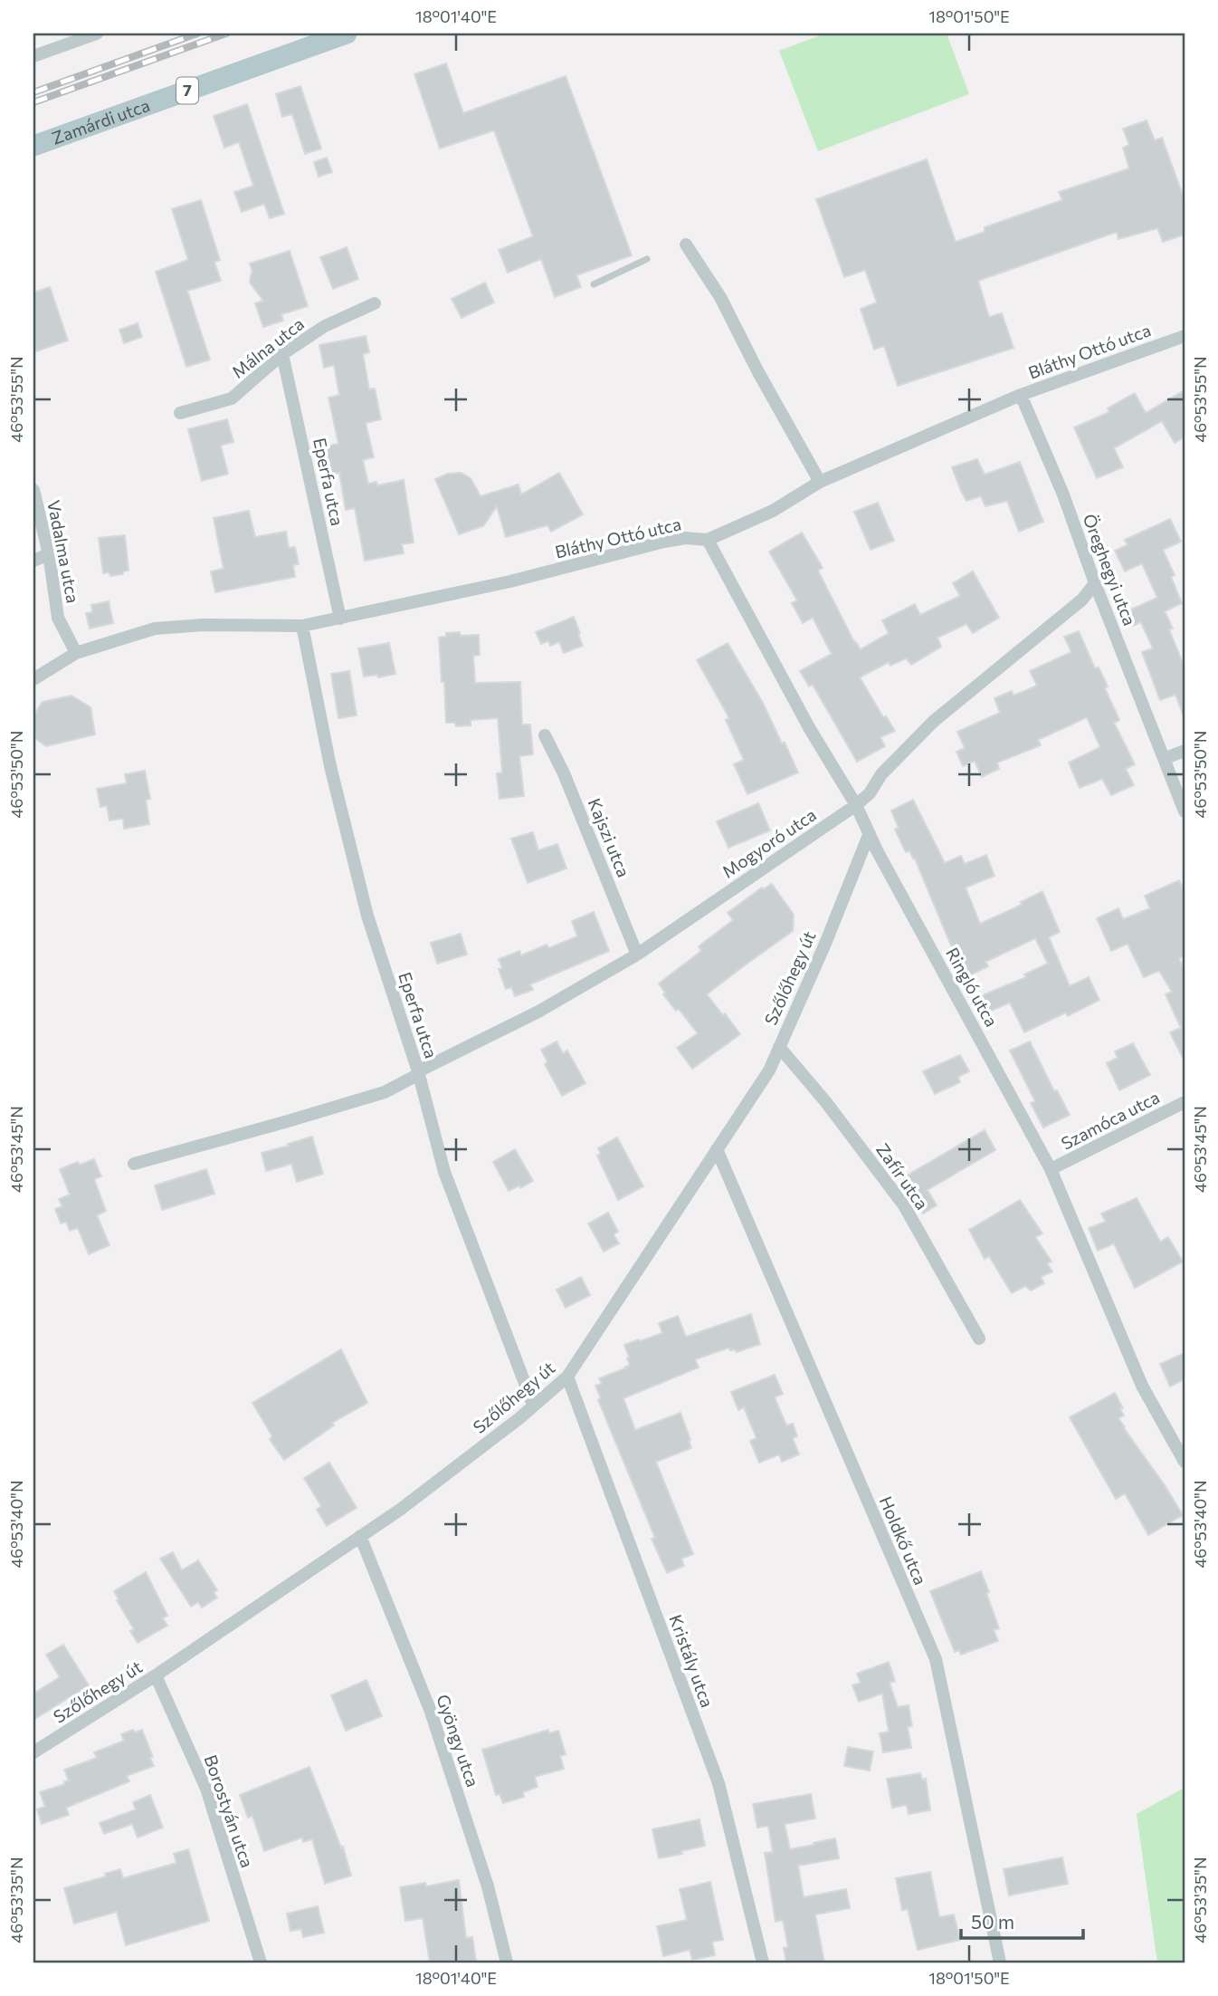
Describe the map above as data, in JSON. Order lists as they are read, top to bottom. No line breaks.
{"streets":{"main road":["7","Zamárdi utca"],"street":["Málna utca","Bláthy Ottó utca","Eperfa utca","Vadalma utca","Öreghegyi utca","Kajszi utca","Mogyoró utca","Szőlőhegy út","Ringló utca","Szamóca utca","Zafír utca","Holdkő utca","Kristály utca","Gyöngy utca","Borostyán utca"]},"crossings":[["Málna utca","Eperfa utca"],["Bláthy Ottó utca","Eperfa utca"],["Bláthy Ottó utca","Vadalma utca"],["Bláthy Ottó utca","Öreghegyi utca"],["Bláthy Ottó utca","Ringló utca"],["Eperfa utca","Mogyoró utca"],["Eperfa utca","Szőlőhegy út"],["Öreghegyi utca","Mogyoró utca"],["Kajszi utca","Mogyoró utca"],["Mogyoró utca","Ringló utca"],["Szőlőhegy út","Ringló utca"],["Szőlőhegy út","Zafír utca"],["Szőlőhegy út","Holdkő utca"],["Szőlőhegy út","Kristály utca"],["Szőlőhegy út","Gyöngy utca"],["Szőlőhegy út","Borostyán utca"],["Ringló utca","Szamóca utca"]],"scale_bar":"50 m","coordinates":["18°01'40\"E","18°01'50\"E","46°53'55\"N","46°53'50\"N","46°53'45\"N","46°53'40\"N","46°53'35\"N"]}
